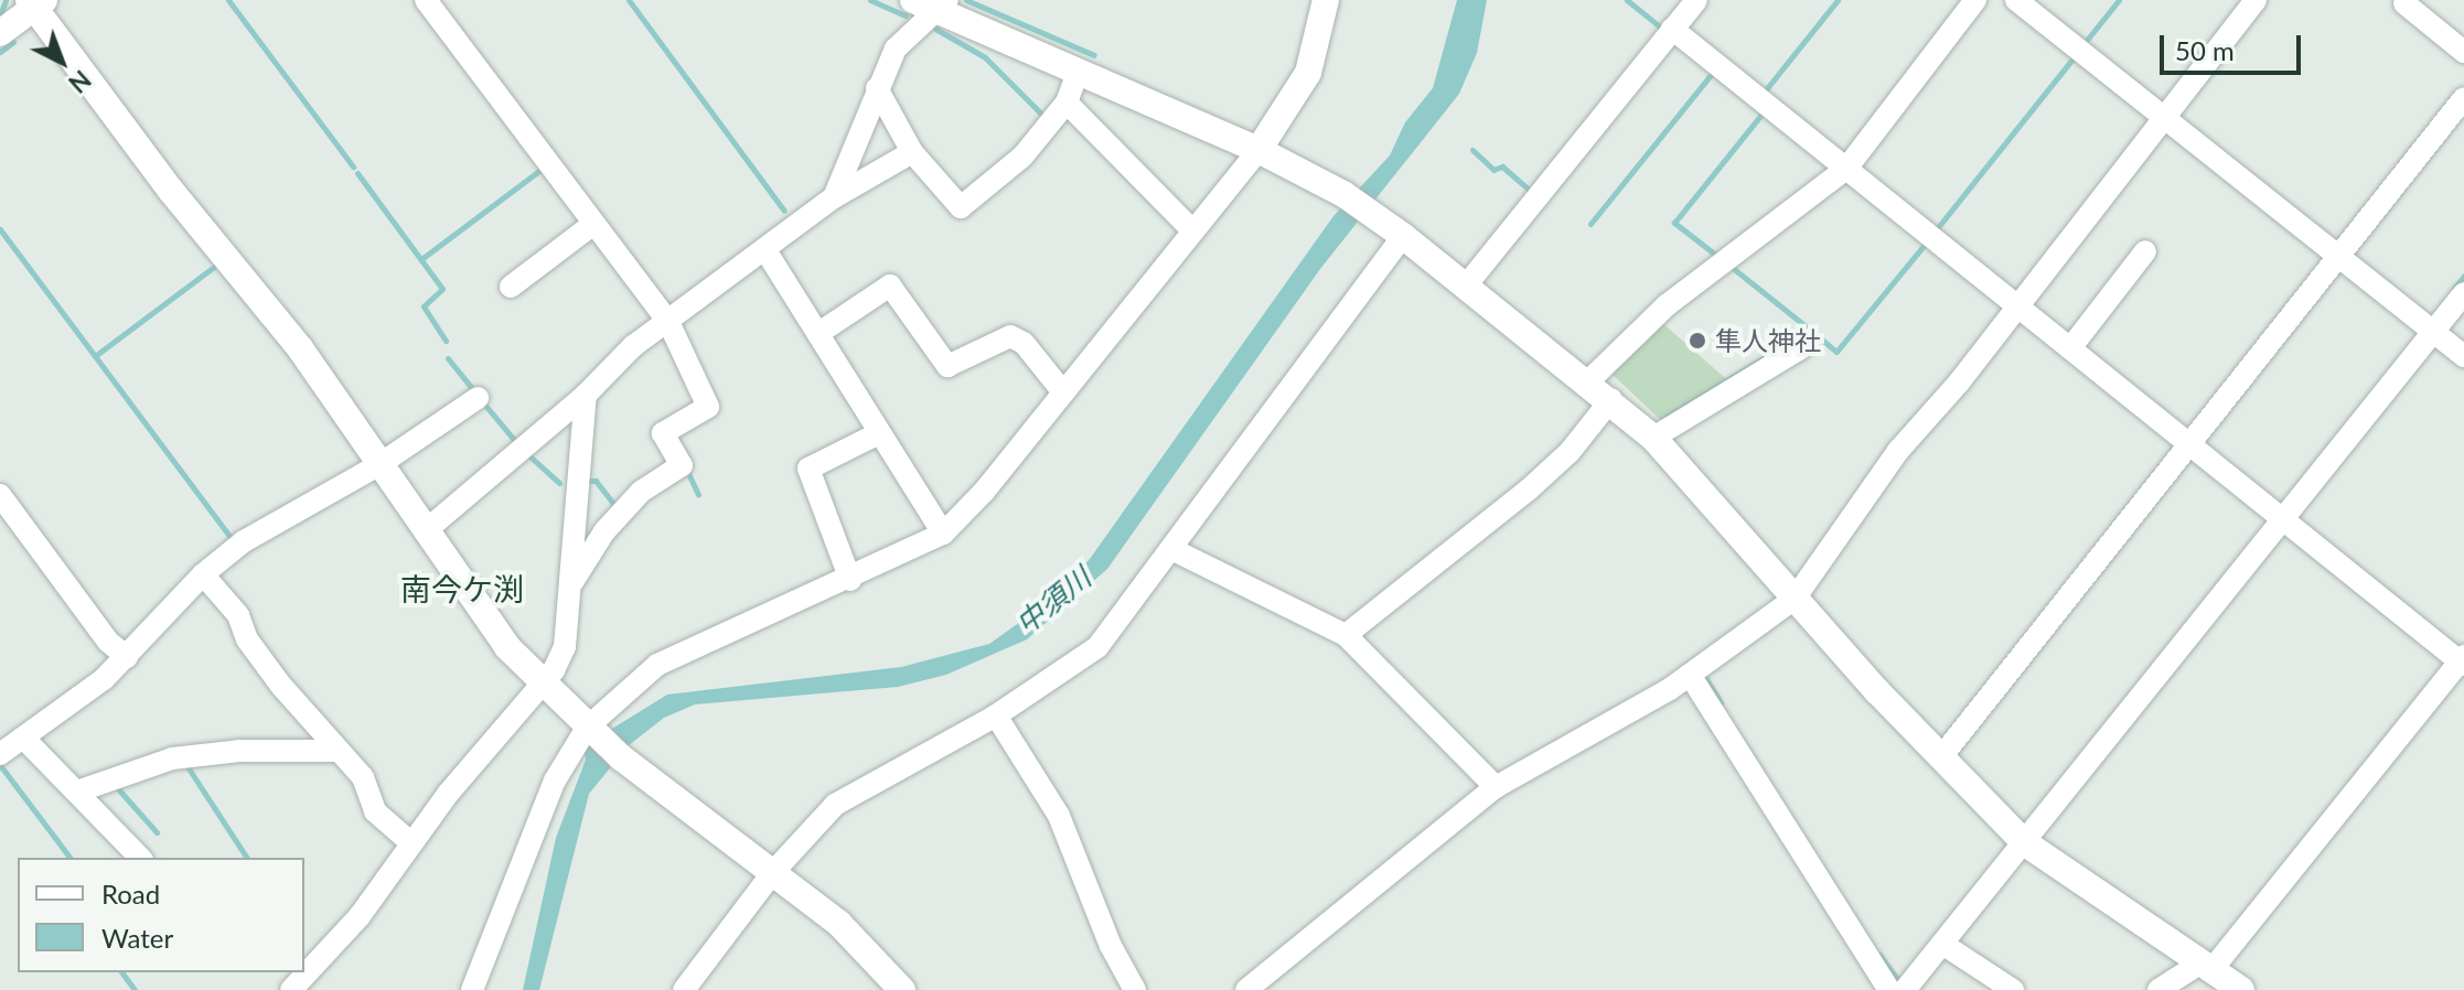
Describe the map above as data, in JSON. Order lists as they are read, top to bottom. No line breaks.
{"districts":["南今ケ渕"],"water":["中須川"],"places":["隼人神社"],"legend":["Road","Water"],"scale_bar":"50 m","north":"bottom right"}
